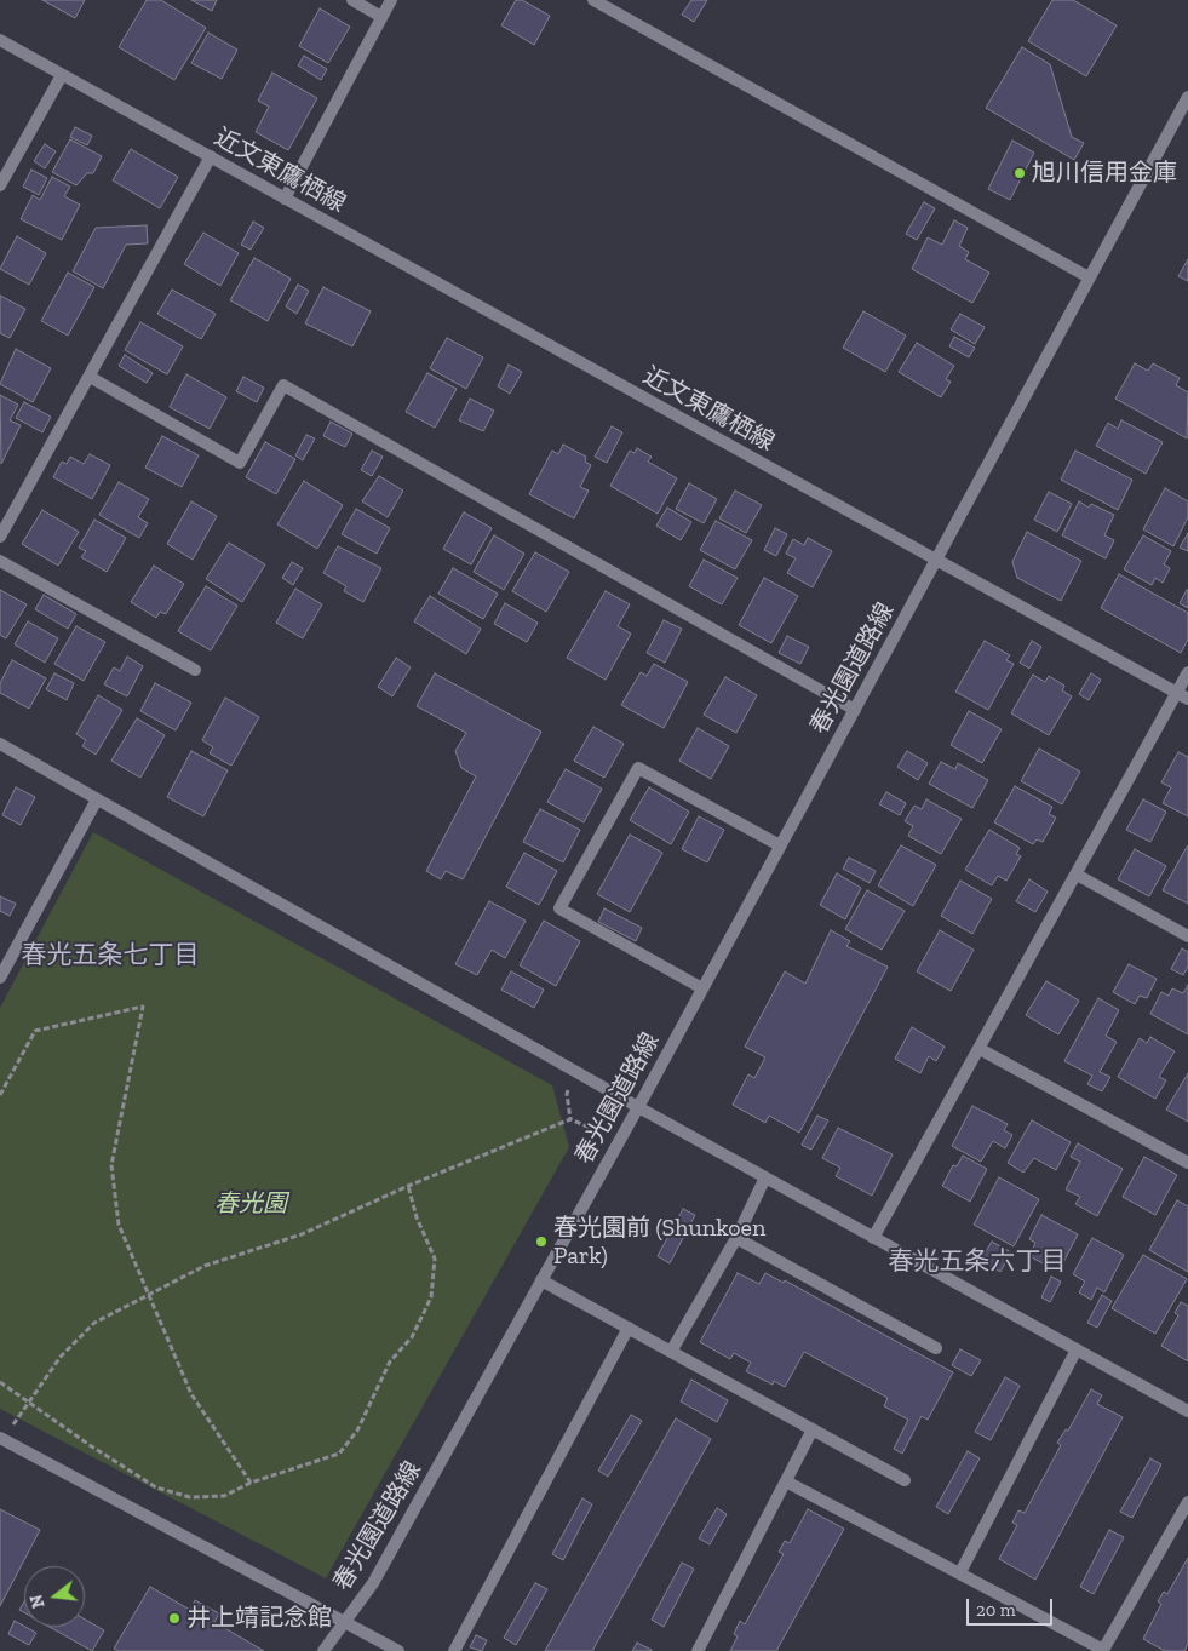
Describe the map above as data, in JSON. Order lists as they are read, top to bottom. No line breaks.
{"streets":{"street":["近文東鷹栖線","春光園道路線"]},"crossings":[["近文東鷹栖線","春光園道路線"]],"districts":["春光五条七丁目","春光五条六丁目"],"parks":["春光園"],"places":["旭川信用金庫","春光園前 (Shunkoen Park)","井上靖記念館"],"scale_bar":"20 m","north":"left"}
